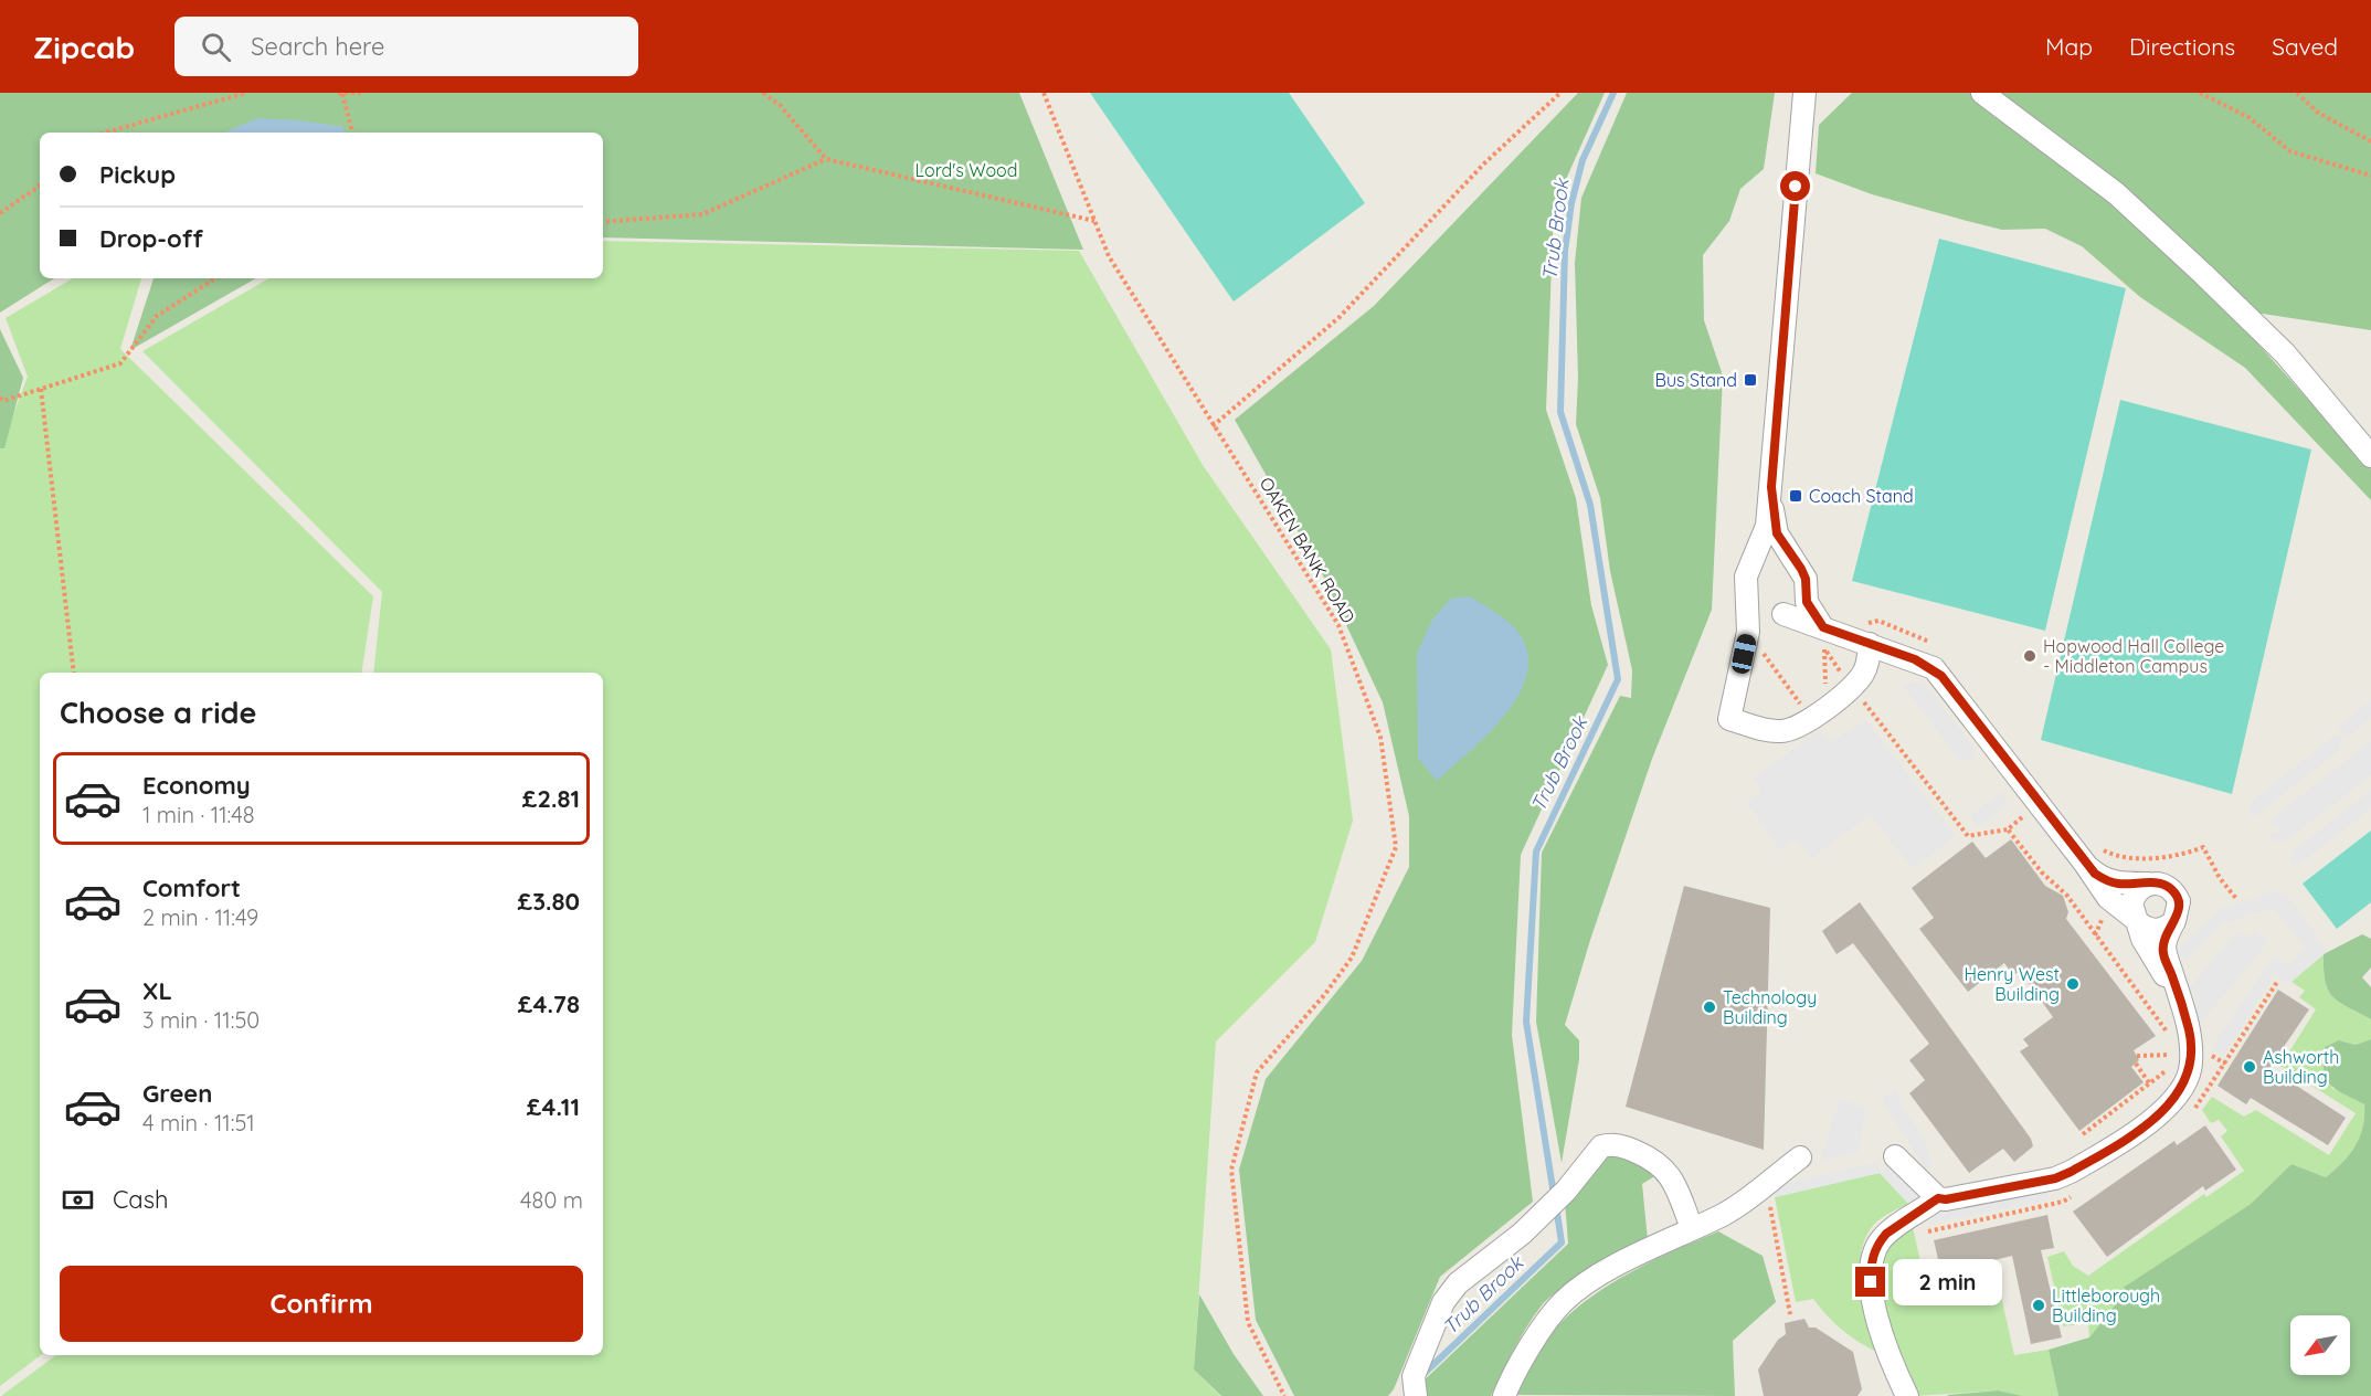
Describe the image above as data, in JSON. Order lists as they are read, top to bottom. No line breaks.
{"streets":{"path":["OAKEN BANK ROAD"]},"water":["Trub Brook"],"parks":["Lord's Wood"],"places":{"transit":["Bus Stand","Coach Stand"],"other":["Hopwood Hall College - Middleton Campus","Henry West Building","Technology Building","Ashworth Building","Littleborough Building"]},"north":"bottom left","page":{"header":"Zipcab","search":"Search here","nav":["Map","Directions","Saved"],"banner":["Pickup","Drop-off"],"heading":"Choose a ride","list":[{"name":"Economy","note":"1 min · 11:48","value":"£2.81"},{"name":"Comfort","note":"2 min · 11:49","value":"£3.80"},{"name":"XL","note":"3 min · 11:50","value":"£4.78"},{"name":"Green","note":"4 min · 11:51","value":"£4.11"}],"pay":["Cash","480 m"],"buttons":"Confirm","bubble":"2 min"}}
